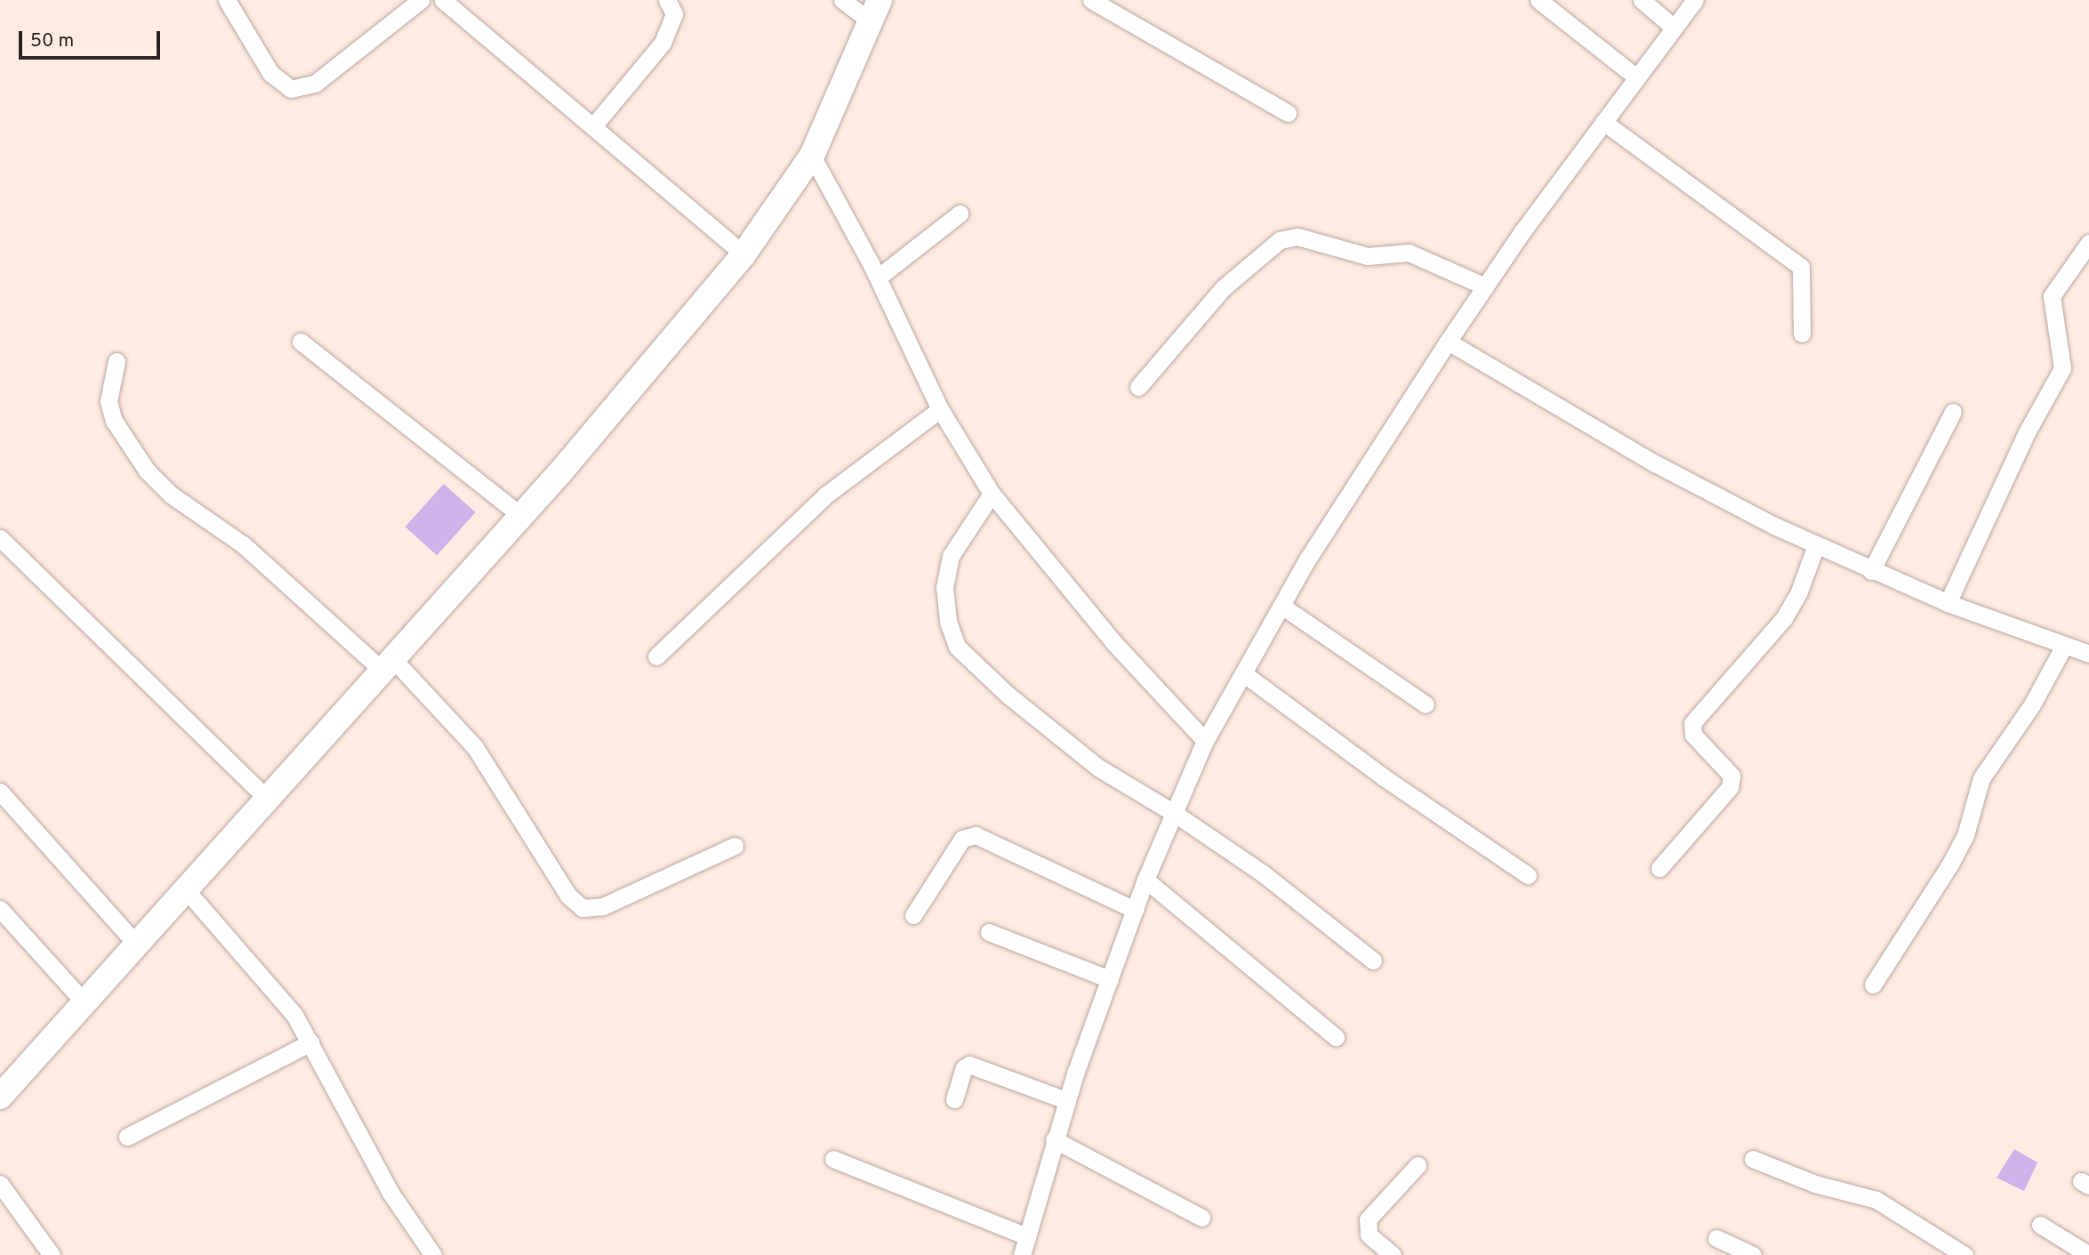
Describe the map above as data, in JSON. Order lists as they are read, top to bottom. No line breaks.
{"scale_bar":"50 m"}
